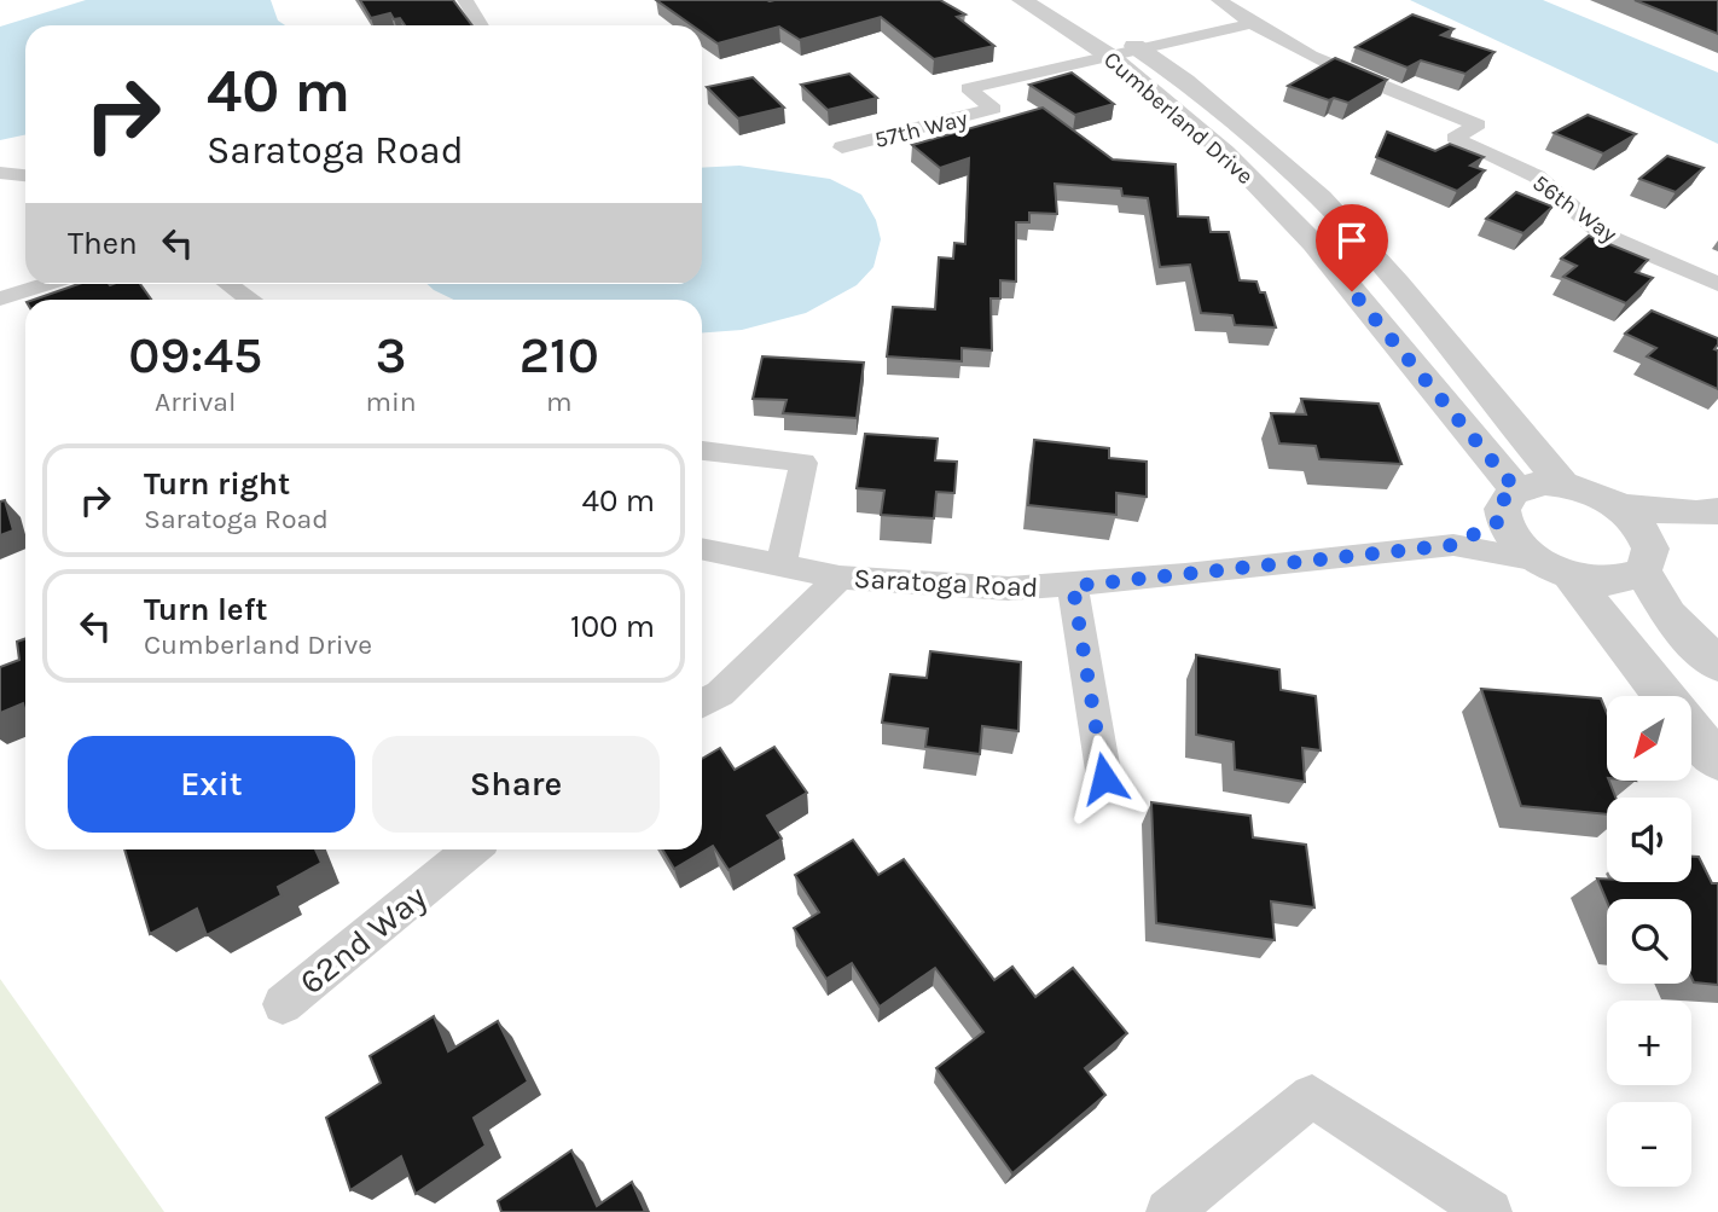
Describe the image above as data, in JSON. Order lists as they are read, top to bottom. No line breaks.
{"streets":{"street":["Cumberland Drive","57th Way","56th Way","Saratoga Road","62nd Way"]},"crossings":[["Cumberland Drive","57th Way"],["Cumberland Drive","Saratoga Road"]],"north":"bottom left","page":{"turn":["40 m","Saratoga Road"],"then":"Then","eta":["09:45","Arrival","3","min","210","m"],"list":[{"name":"Turn right","note":"Saratoga Road","value":"40 m"},{"name":"Turn left","note":"Cumberland Drive","value":"100 m"}],"map_buttons":["+","−"],"buttons":["Exit","Share"]}}
